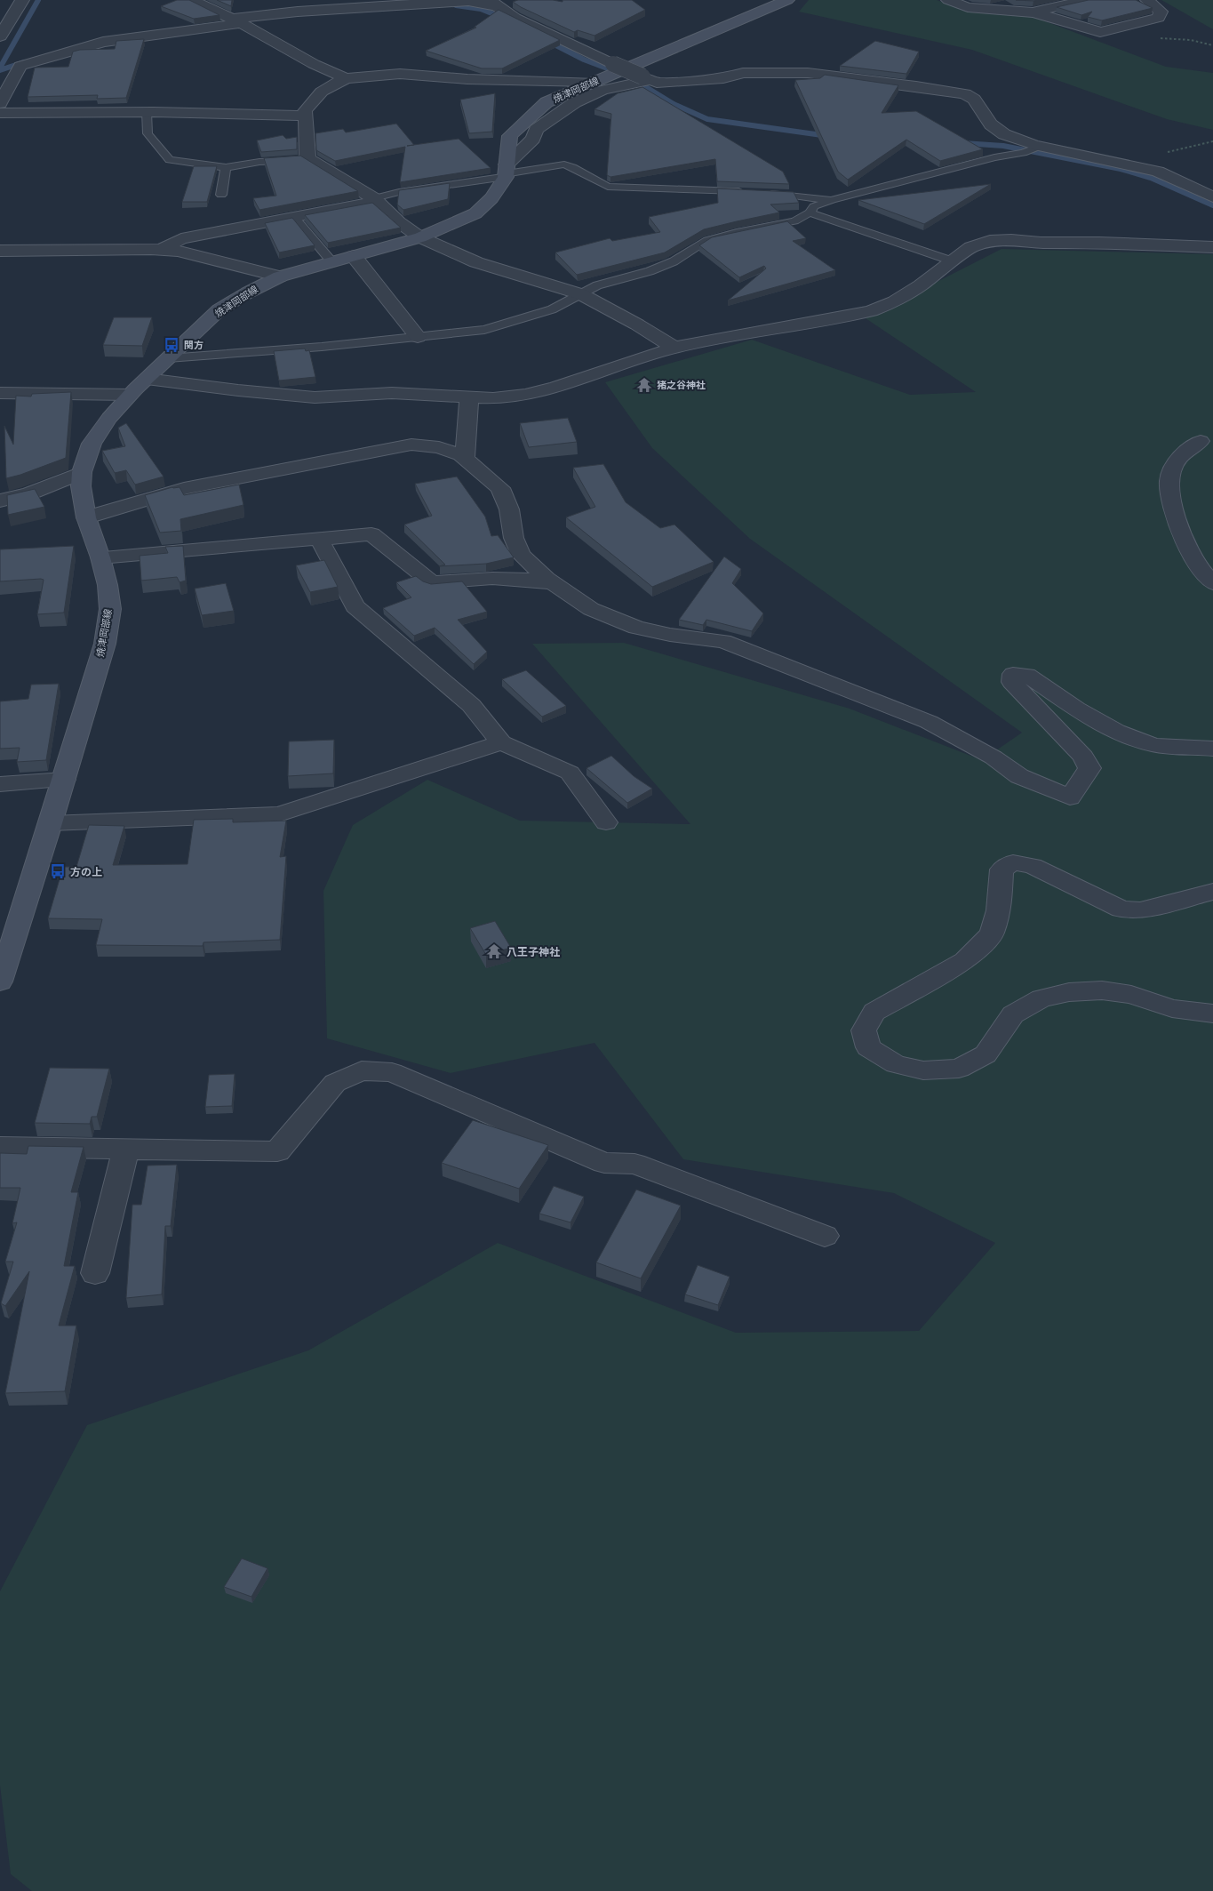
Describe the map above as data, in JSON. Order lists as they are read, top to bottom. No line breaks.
{"streets":{"main road":["焼津岡部線"]},"places":{"bus stop":["関方","方の上"],"temple":["猪之谷神社","八王子神社"]}}
